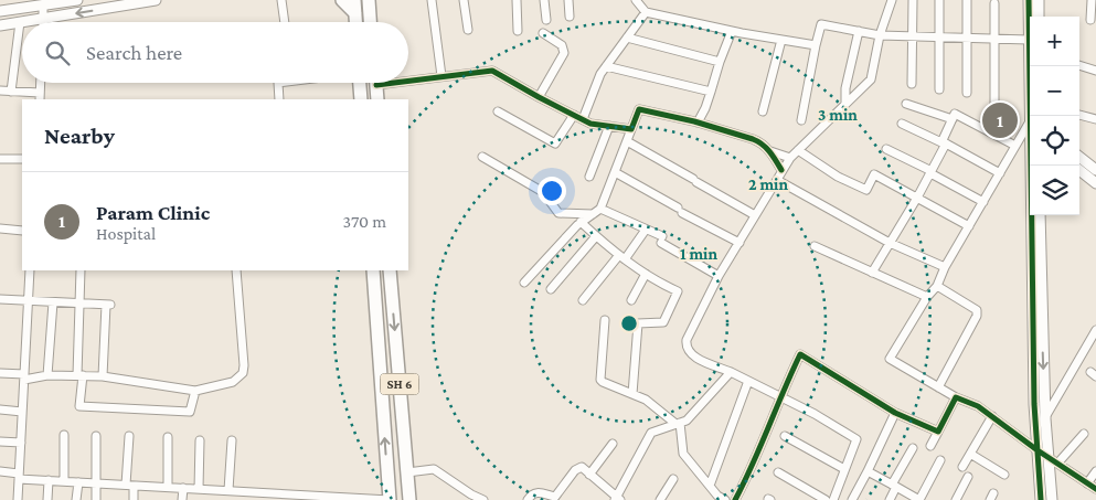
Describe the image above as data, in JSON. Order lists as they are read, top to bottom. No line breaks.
{"streets":{"main road":["SH 6"]},"page":{"map_buttons":["+","−"],"search":"Search here","heading":"Nearby","pins":"1","list":[{"mark":"1","name":"Param Clinic","note":"Hospital","value":"370 m"}]},"rings":["3 min","2 min","1 min"]}
